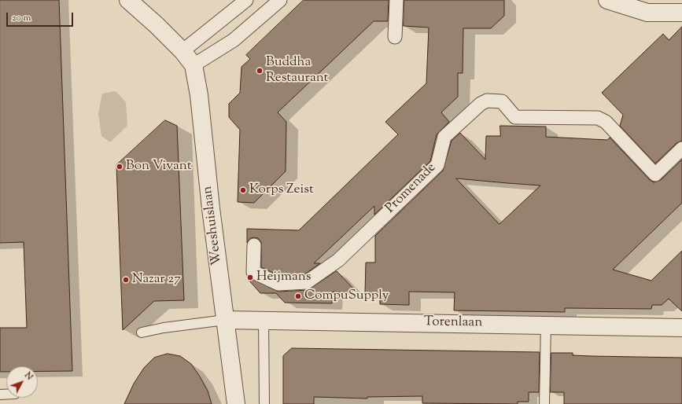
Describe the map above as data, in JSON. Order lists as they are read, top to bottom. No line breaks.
{"streets":{"street":["Promenade","Weeshuislaan","Torenlaan"]},"crossings":[["Weeshuislaan","Torenlaan"]],"places":["Buddha Restaurant","Bon Vivant","Korps Zeist","Heijmans","Nazar 27","CompuSupply"],"scale_bar":"20 m","north":"top right"}
